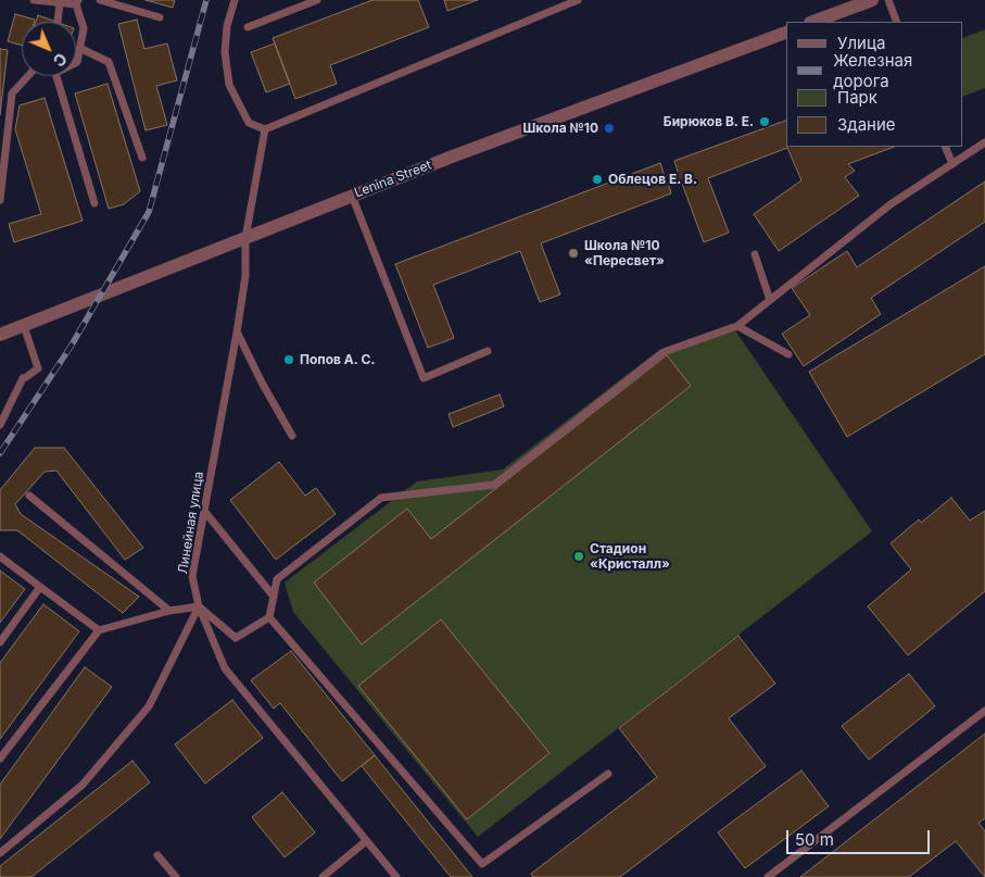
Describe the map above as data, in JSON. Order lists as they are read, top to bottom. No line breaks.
{"streets":{"street":["Lenina Street"],"lane":["Линейная улица"]},"crossings":[["Lenina Street","Линейная улица"]],"places":["Бирюков В. Е.","Школа №10","Облецов Е. В.","Школа №10 «Пересвет»","Попов А. С.","Стадион «Кристалл»"],"legend":["Улица","Железная дорога","Парк","Здание"],"scale_bar":"50 m","north":"bottom right"}
